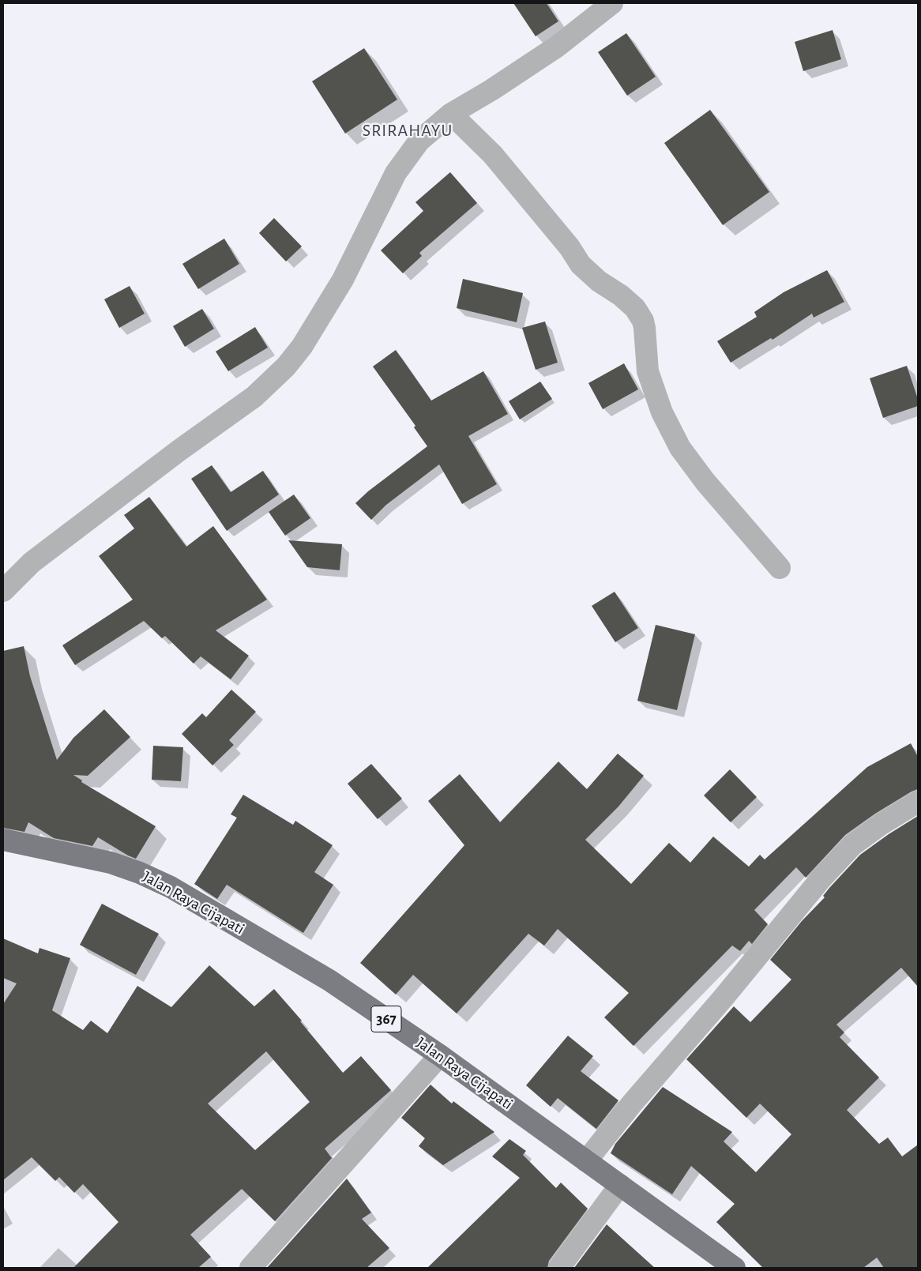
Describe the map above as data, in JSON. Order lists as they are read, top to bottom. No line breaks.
{"streets":{"main road":["Jalan Raya Cijapati","367"]},"districts":["SRIRAHAYU"]}
